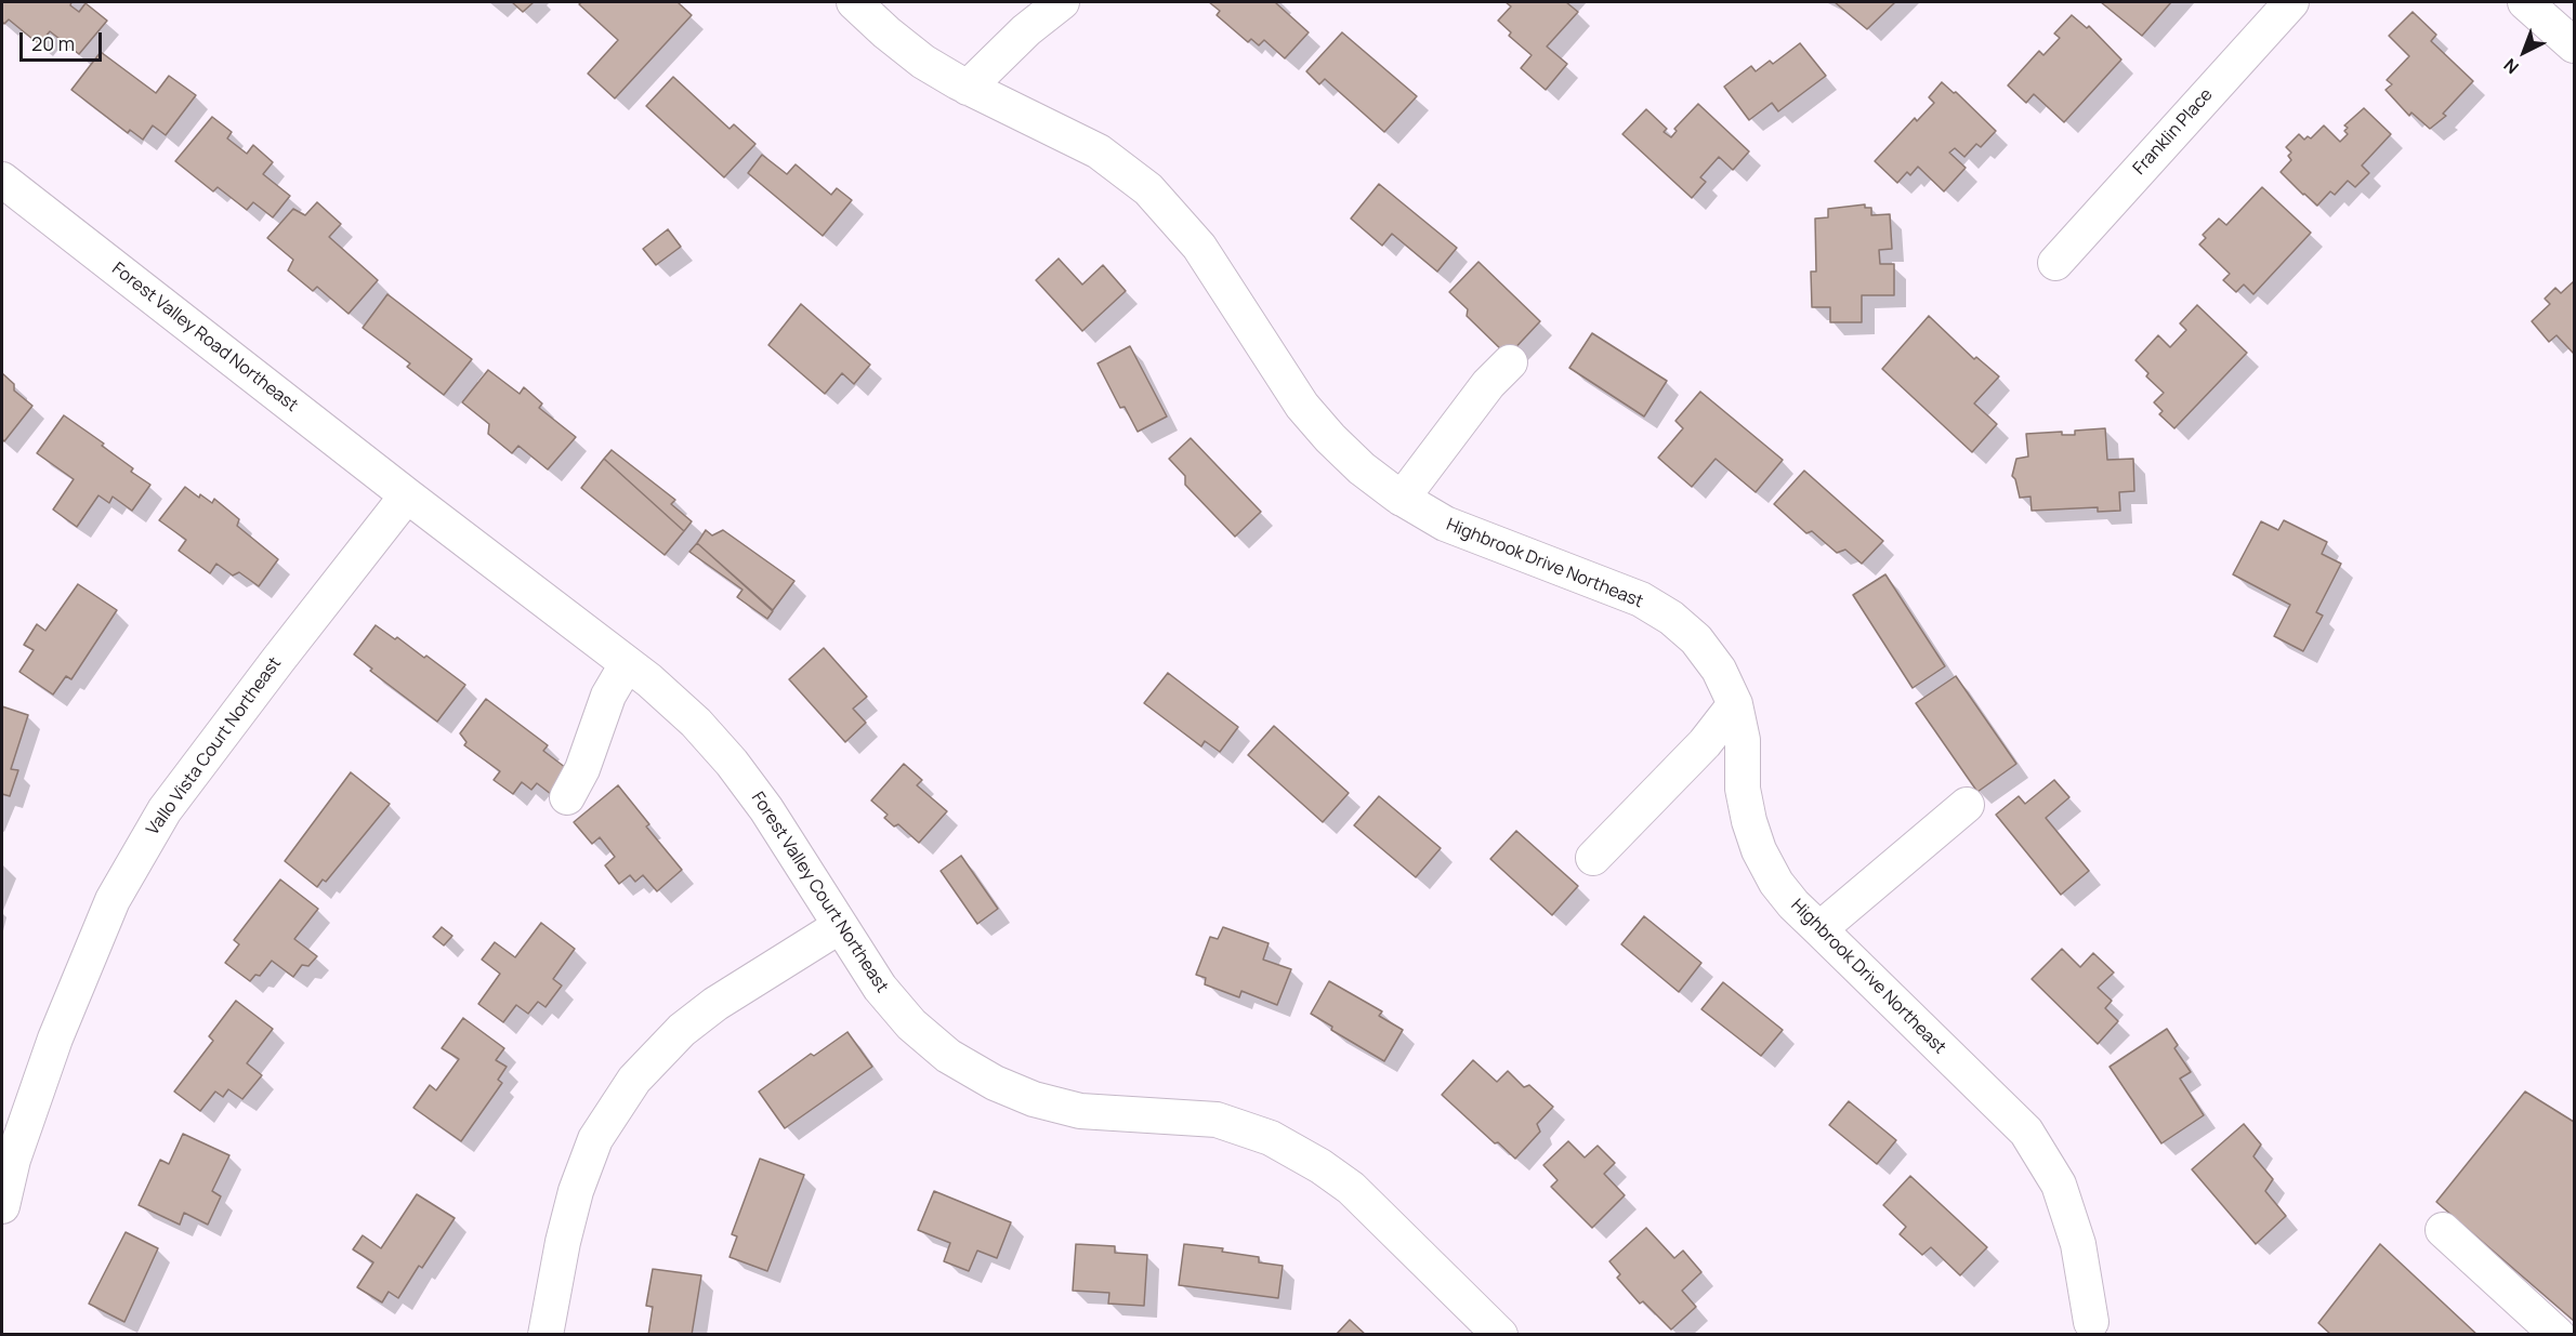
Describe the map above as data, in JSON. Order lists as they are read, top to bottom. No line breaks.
{"streets":{"street":["Franklin Place","Forest Valley Road Northeast","Highbrook Drive Northeast","Vallo Vista Court Northeast","Forest Valley Court Northeast"]},"crossings":[["Forest Valley Road Northeast","Vallo Vista Court Northeast"],["Forest Valley Road Northeast","Forest Valley Court Northeast"],["Vallo Vista Court Northeast","Forest Valley Court Northeast"]],"scale_bar":"20 m","north":"bottom left"}
